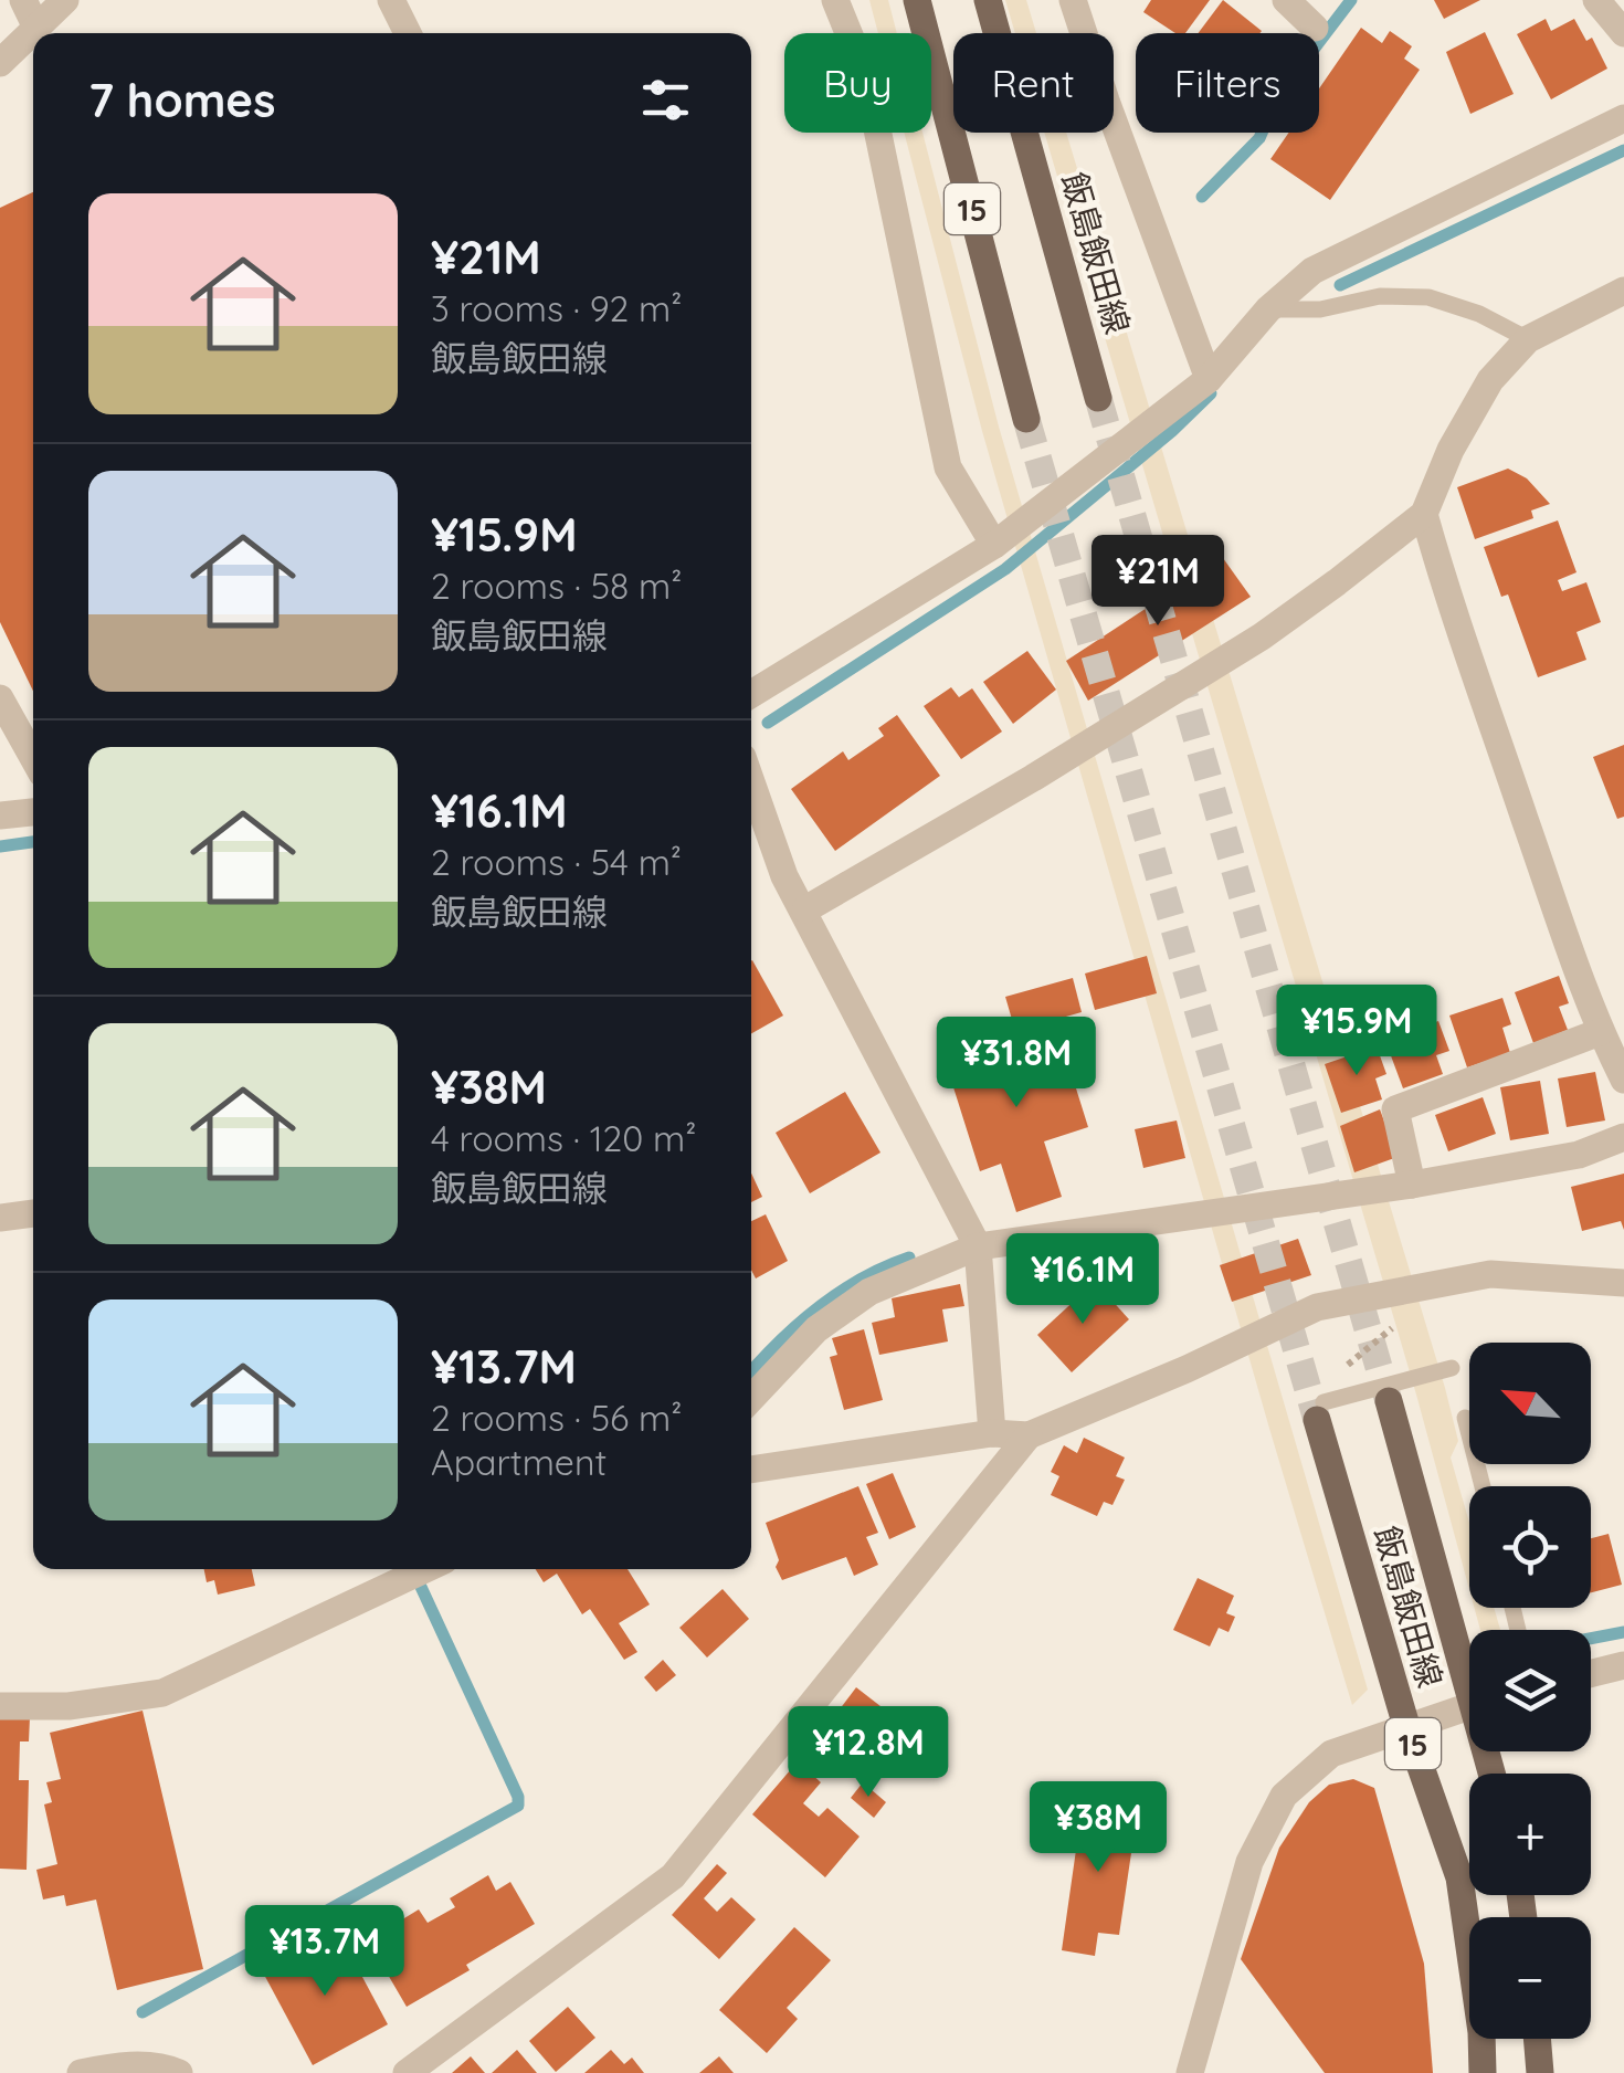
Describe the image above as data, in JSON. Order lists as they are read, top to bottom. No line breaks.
{"streets":{"main road":["15","飯島飯田線"]},"north":"top left","page":{"chip":["Buy","Rent","Filters"],"heading":"7 homes","list":[{"name":"¥21M","note":"3 rooms · 92 m² · 飯島飯田線"},{"name":"¥15.9M","note":"2 rooms · 58 m² · 飯島飯田線"},{"name":"¥16.1M","note":"2 rooms · 54 m² · 飯島飯田線"},{"name":"¥38M","note":"4 rooms · 120 m² · 飯島飯田線"},{"name":"¥13.7M","note":"2 rooms · 56 m² · Apartment"}],"price":["¥21M","¥15.9M","¥31.8M","¥16.1M","¥12.8M","¥38M","¥13.7M"],"map_buttons":["+","−"]}}
